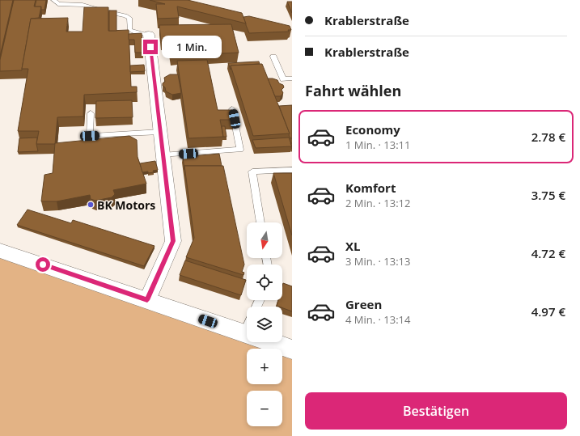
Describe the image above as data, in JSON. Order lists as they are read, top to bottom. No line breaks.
{"places":["BK Motors"],"north":"bottom","page":{"banner":["Krablerstraße","Krablerstraße"],"bubble":"1 Min.","heading":"Fahrt wählen","list":[{"name":"Economy","note":"1 Min. · 13:11","value":"2.78 €"},{"name":"Komfort","note":"2 Min. · 13:12","value":"3.75 €"},{"name":"XL","note":"3 Min. · 13:13","value":"4.72 €"},{"name":"Green","note":"4 Min. · 13:14","value":"4.97 €"}],"map_buttons":["+","−"],"buttons":"Bestätigen"}}
